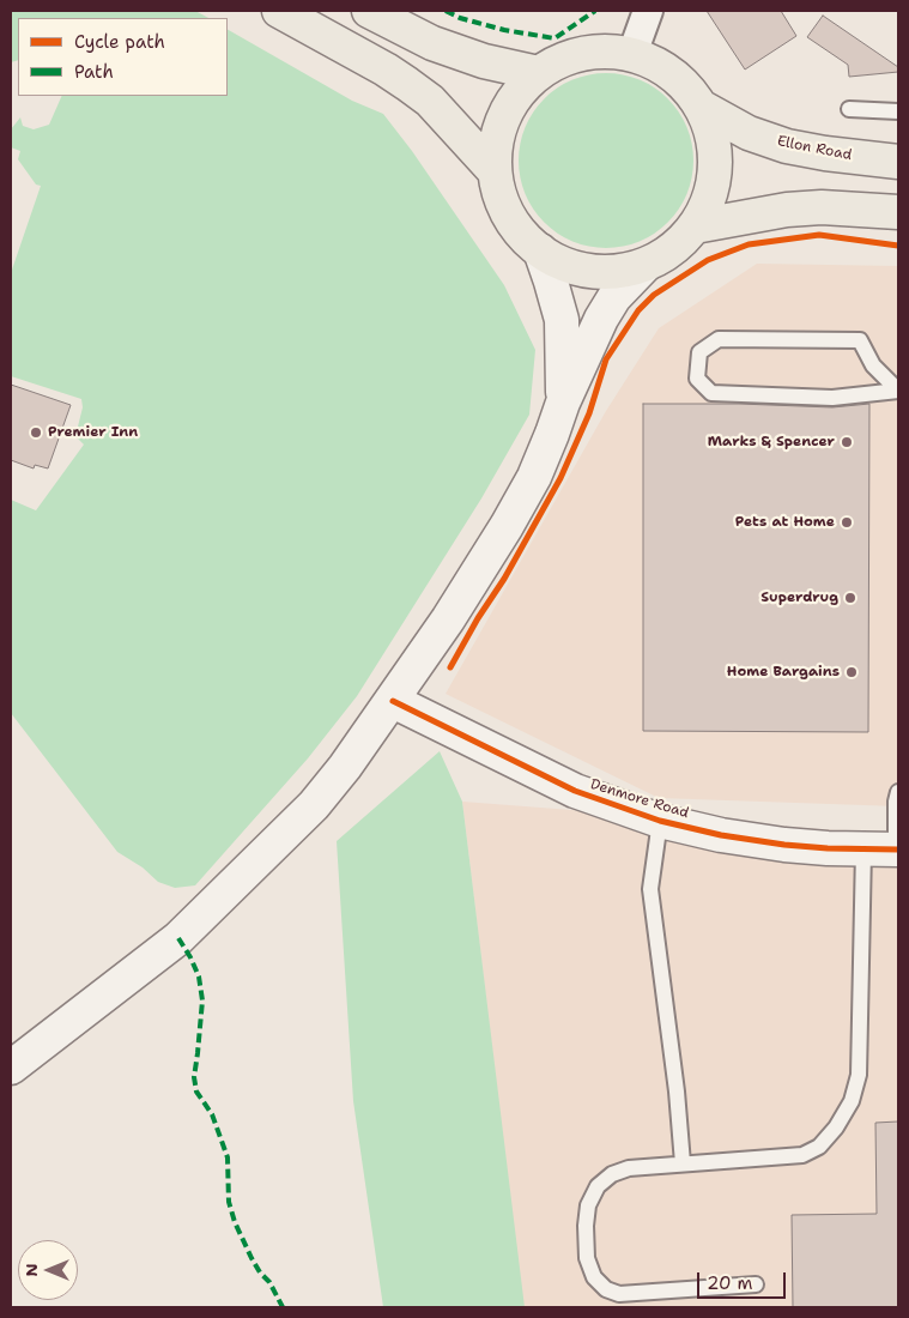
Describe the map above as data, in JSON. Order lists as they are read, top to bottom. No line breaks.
{"streets":{"main road":["Ellon Road","Denmore Road"]},"places":["Premier Inn","Marks & Spencer","Pets at Home","Superdrug","Home Bargains"],"legend":["Cycle path","Path"],"scale_bar":"20 m","north":"left"}
